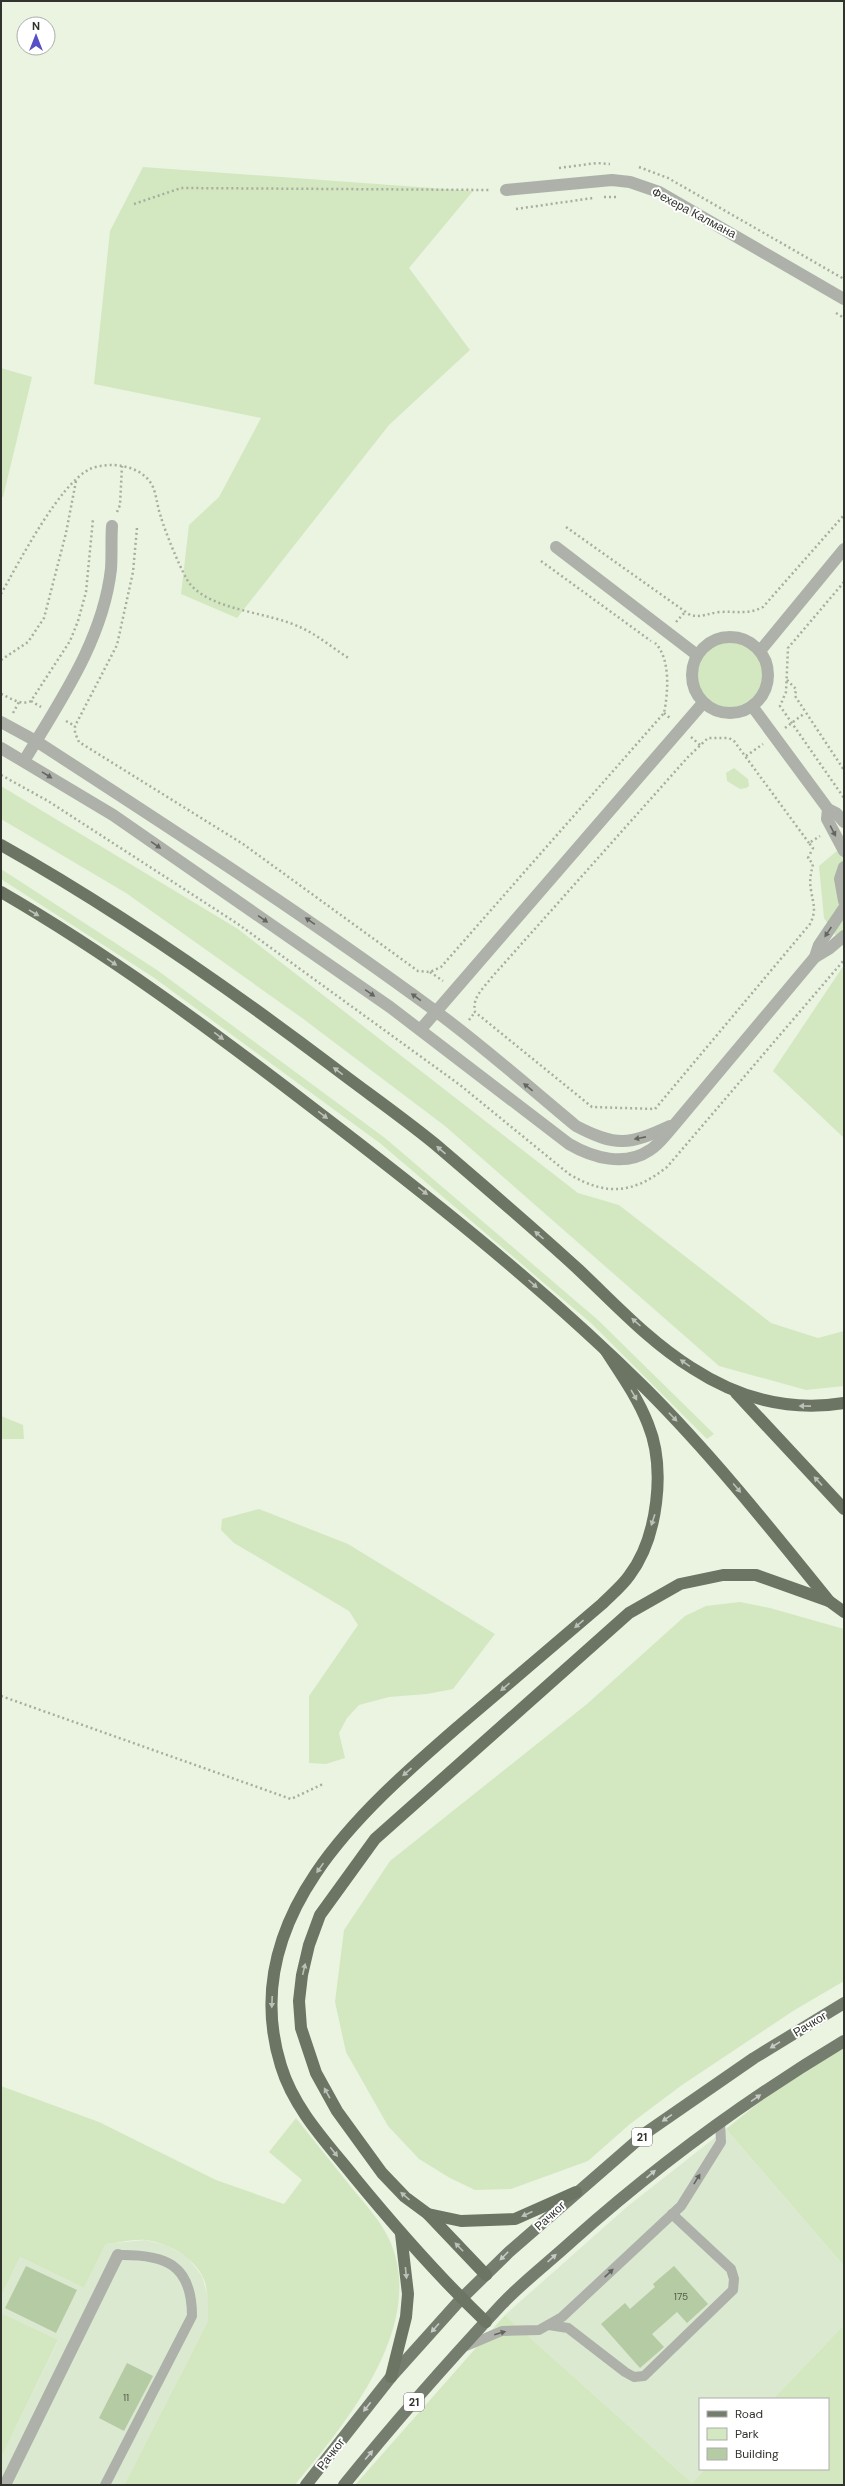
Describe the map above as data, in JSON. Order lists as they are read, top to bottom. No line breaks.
{"streets":{"main road":["Рачког","21"],"street":["Фехера Калмана"]},"house_numbers":["175","11"],"legend":["Road","Park","Building"],"north":"top"}
